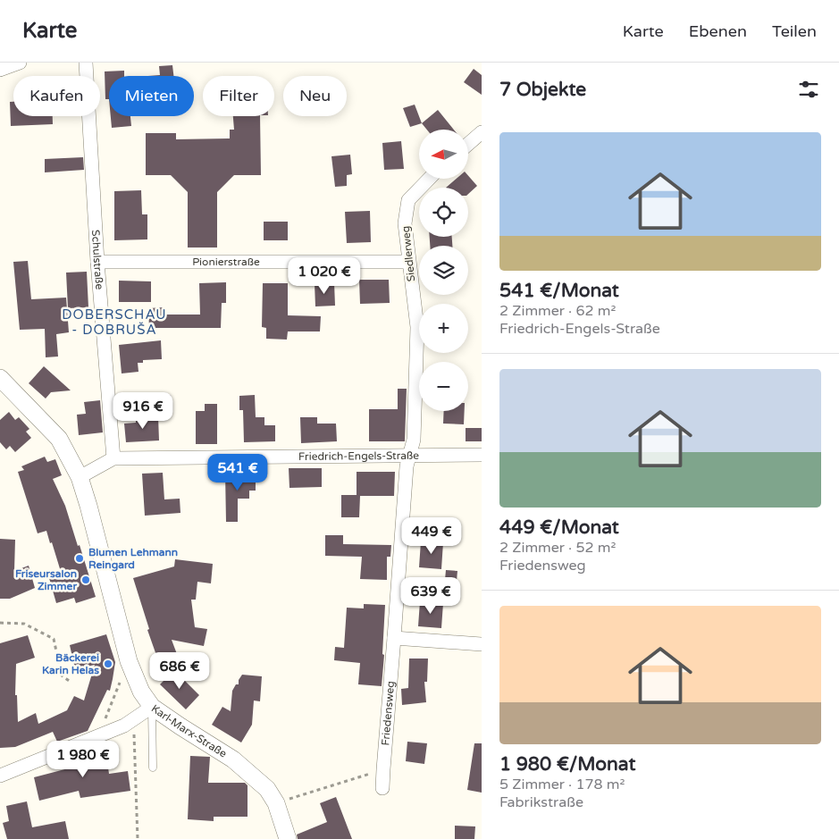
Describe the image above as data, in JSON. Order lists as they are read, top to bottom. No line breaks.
{"streets":{"street":["Siedlerweg","Schulstraße","Pionierstraße","Friedrich-Engels-Straße","Friedensweg","Karl-Marx-Straße"]},"crossings":[["Siedlerweg","Pionierstraße"],["Siedlerweg","Friedrich-Engels-Straße"],["Siedlerweg","Friedensweg"],["Schulstraße","Pionierstraße"],["Schulstraße","Friedrich-Engels-Straße"],["Friedrich-Engels-Straße","Friedensweg"],["Friedrich-Engels-Straße","Karl-Marx-Straße"]],"districts":["DOBERSCHAU - DOBRUŠA"],"places":["Blumen Lehmann Reingard","Friseursalon Zimmer","Bäckerei Karin Helas"],"north":"left","page":{"header":"Karte","nav":["Karte","Ebenen","Teilen"],"heading":"7 Objekte","chip":["Kaufen","Mieten","Filter","Neu"],"list":[{"name":"541 €/Monat","note":"2 Zimmer · 62 m² · Friedrich-Engels-Straße"},{"name":"449 €/Monat","note":"2 Zimmer · 52 m² · Friedensweg"},{"name":"1 980 €/Monat","note":"5 Zimmer · 178 m² · Fabrikstraße"}],"map_buttons":["+","−"],"price":["1 020 €","916 €","541 €","449 €","639 €","686 €","1 980 €"]}}
